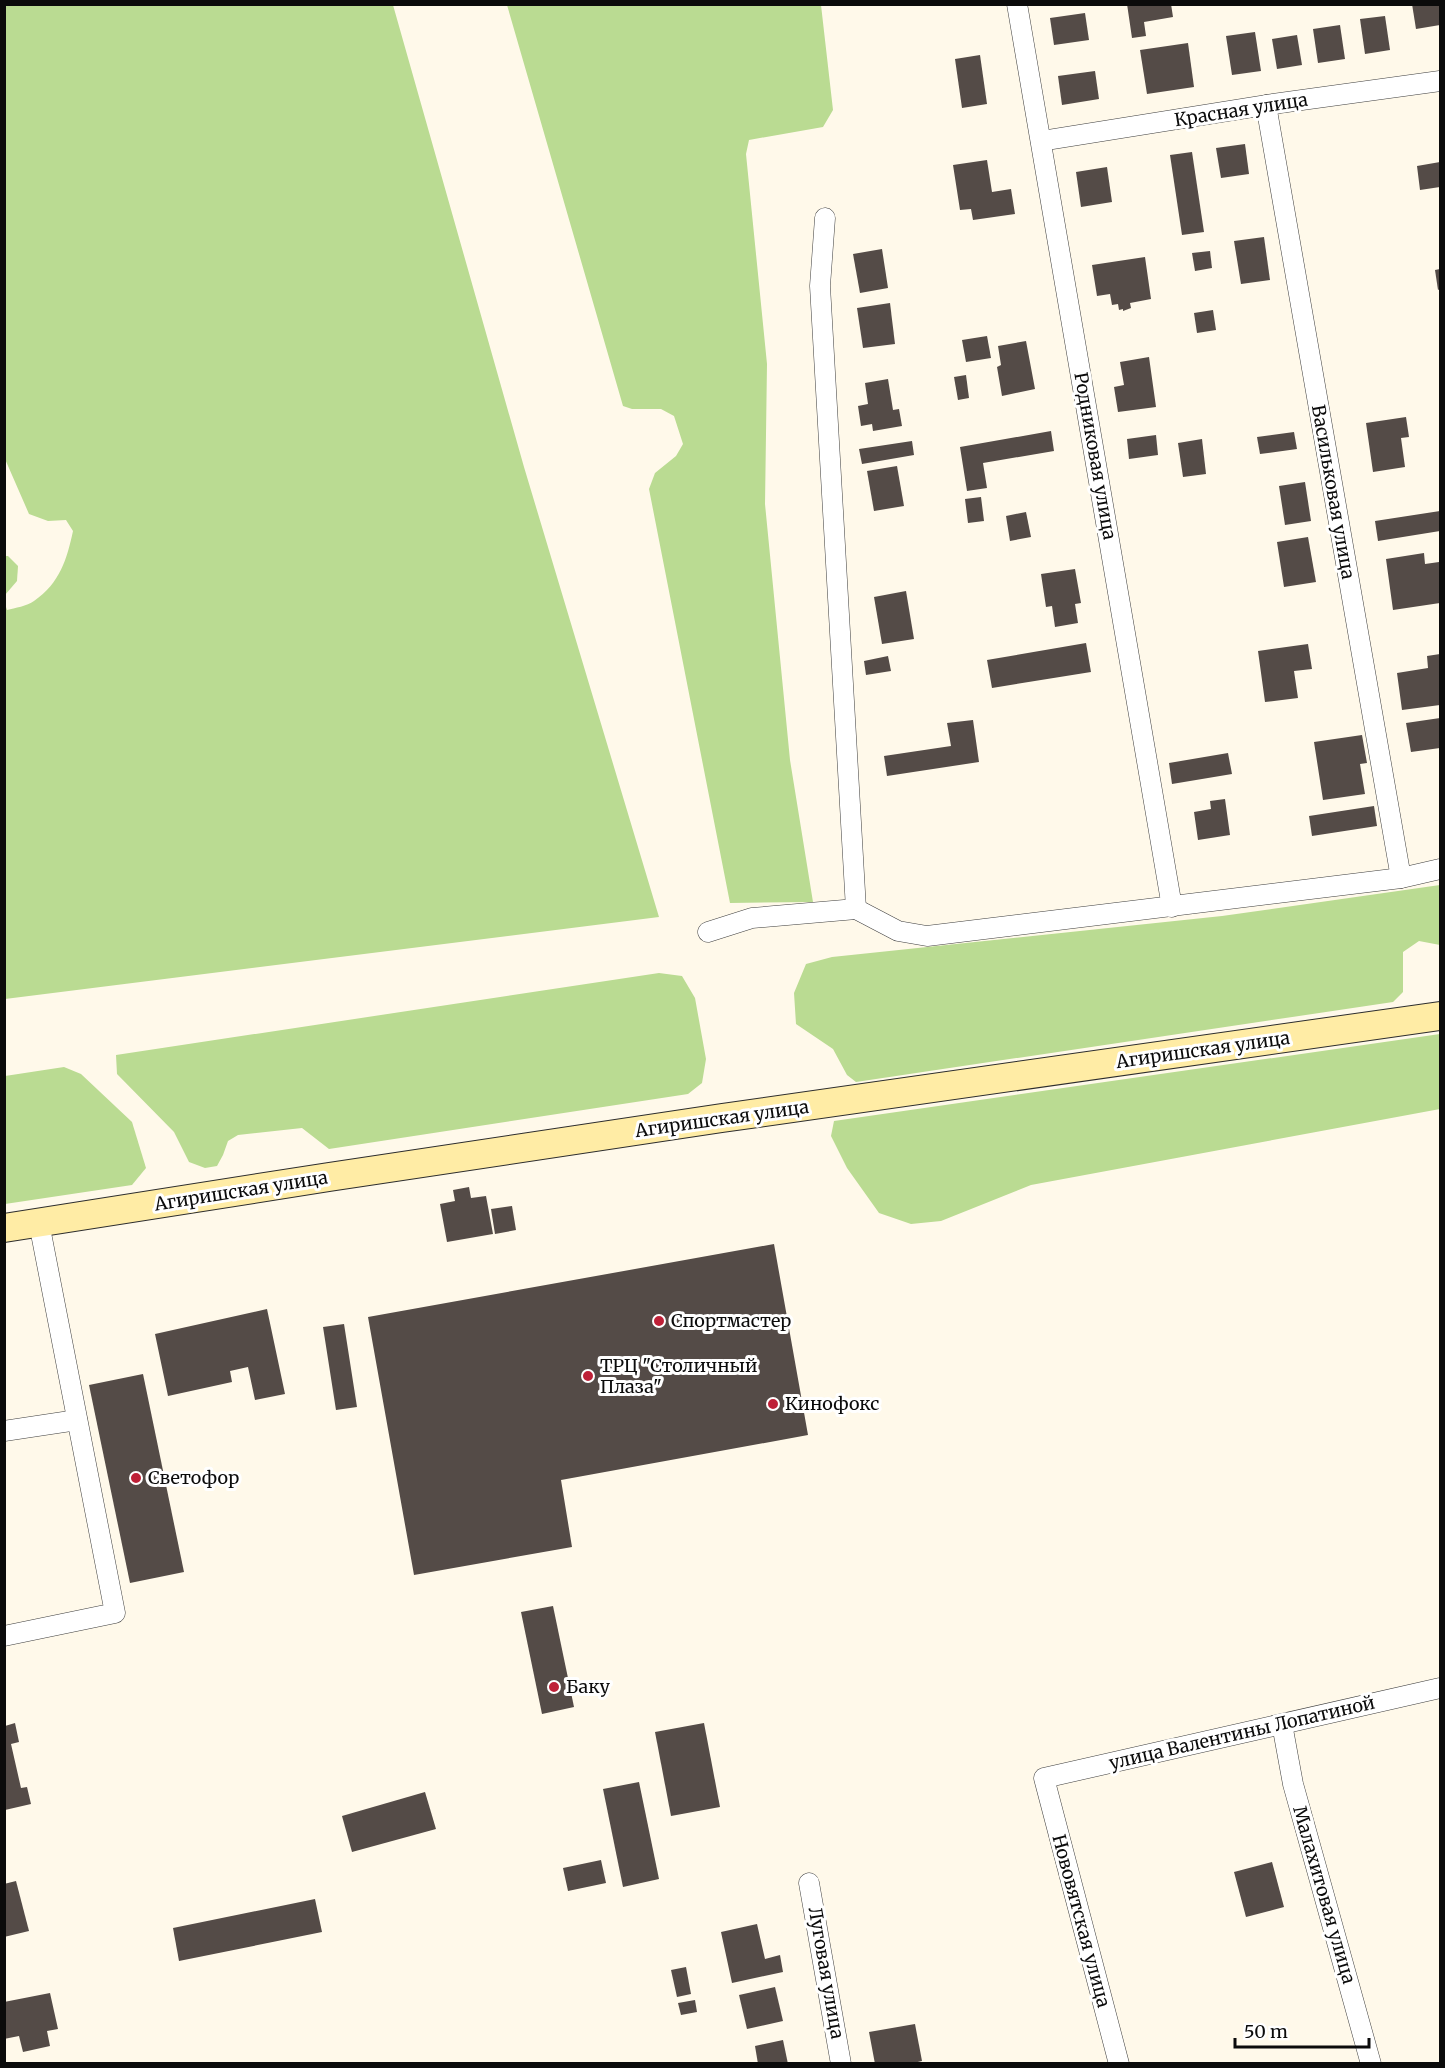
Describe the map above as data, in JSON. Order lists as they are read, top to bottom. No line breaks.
{"streets":{"street":["Красная улица","Родниковая улица","Васильковая улица","Агиришская улица","улица Валентины Лопатиной","Малахитовая улица","Нововятская улица","Луговая улица"]},"crossings":[["Красная улица","Родниковая улица"],["Красная улица","Васильковая улица"],["улица Валентины Лопатиной","Малахитовая улица"],["улица Валентины Лопатиной","Нововятская улица"]],"places":["Спортмастер","ТРЦ \"Столичный Плаза\"","Кинофокс","Светофор","Баку"],"scale_bar":"50 m"}
